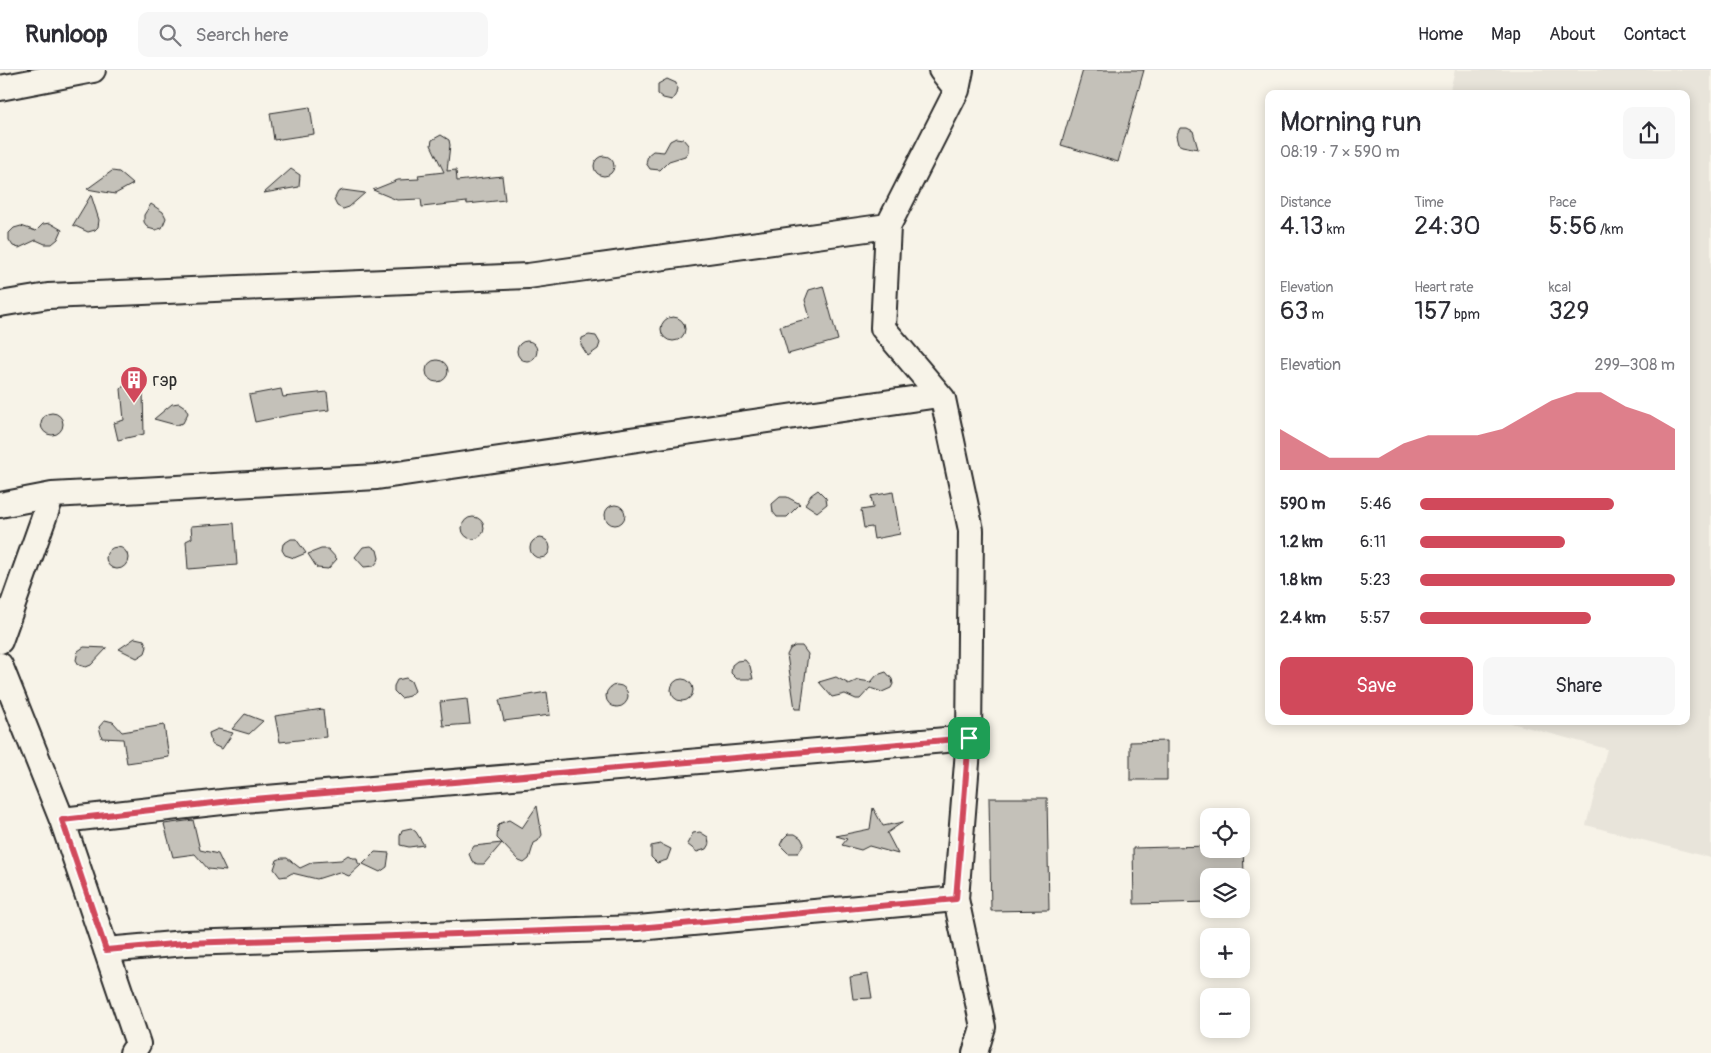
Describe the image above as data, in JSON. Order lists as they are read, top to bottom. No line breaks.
{"places":{"building":["гэр"]},"page":{"header":"Runloop","search":"Search here","nav":["Home","Map","About","Contact"],"heading":["Morning run","08:19 · 7 × 590 m"],"stats":[["Distance","4.13 km"],["Time","24:30"],["Pace","5:56 /km"],["Elevation","63 m"],["Heart rate","157 bpm"],["kcal","329"]],"chart":["Elevation","299–308 m"],"list":[{"name":"590 m","note":"5:46"},{"name":"1.2 km","note":"6:11"},{"name":"1.8 km","note":"5:23"},{"name":"2.4 km","note":"5:57"}],"buttons":["Save","Share"],"map_buttons":["+","−"]}}
